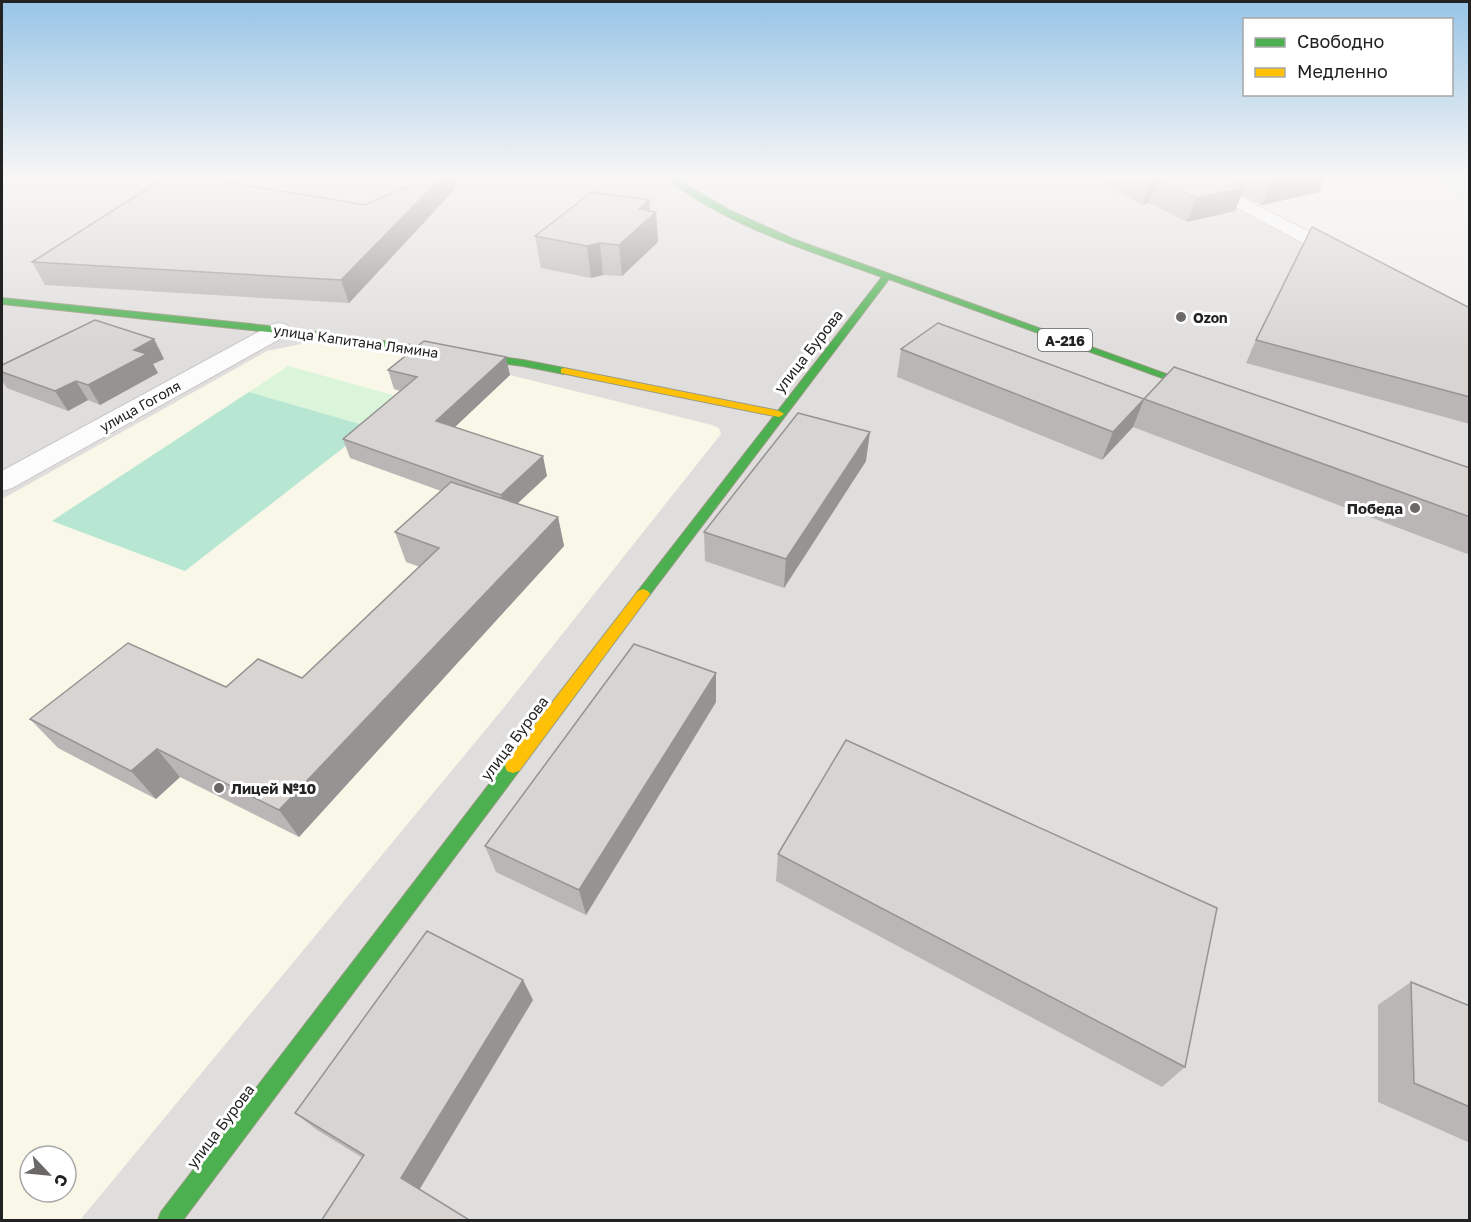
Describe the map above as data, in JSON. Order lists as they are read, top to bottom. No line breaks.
{"streets":{"street":["А-216","улица Капитана Лямина","улица Бурова","улица Гоголя"]},"crossings":[["А-216","улица Бурова"],["улица Капитана Лямина","улица Бурова"],["улица Капитана Лямина","улица Гоголя"]],"places":["Ozon","Победа","Лицей №10"],"legend":["Свободно","Медленно"],"north":"bottom right"}
